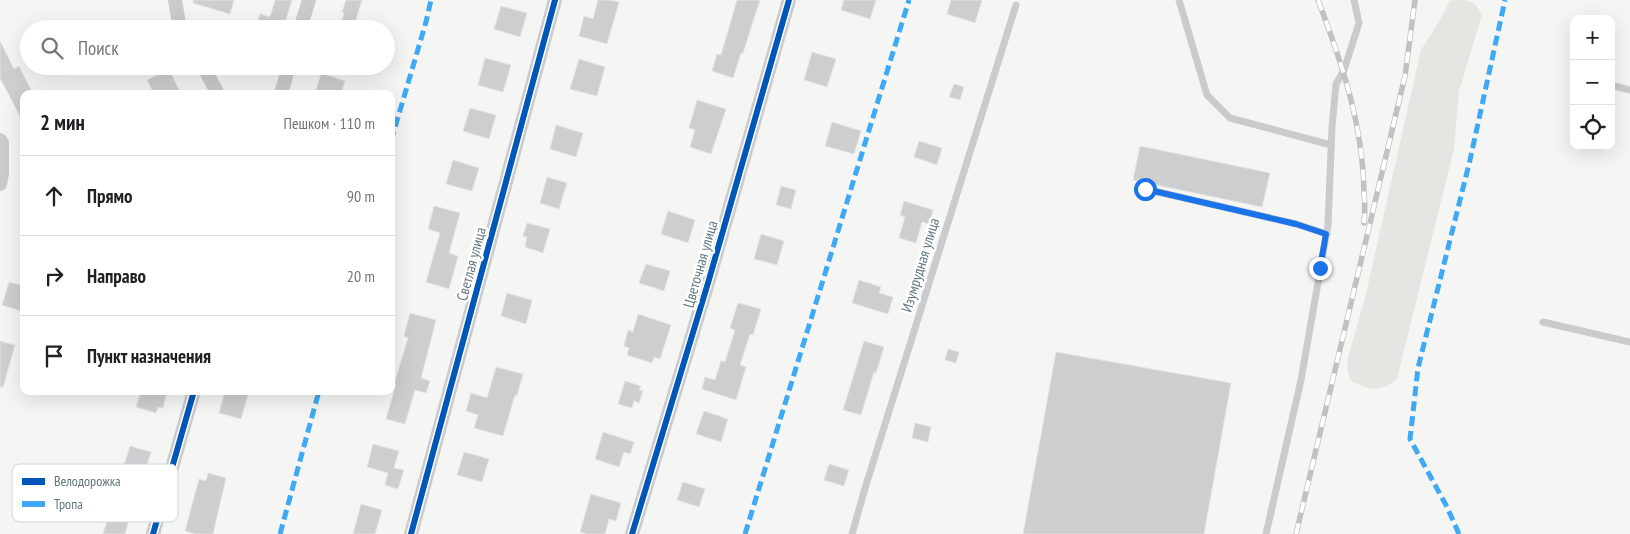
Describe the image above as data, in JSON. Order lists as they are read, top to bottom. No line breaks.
{"streets":{"street":["Светлая улица","Цветочная улица"],"lane":["Изумрудная улица"]},"legend":["Велодорожка","Тропа"],"page":{"map_buttons":["+","−"],"search":"Поиск","heading":["2 мин","Пешком · 110 m"],"list":[["Прямо","90 m"],["Направо","20 m"],"Пункт назначения"]}}
